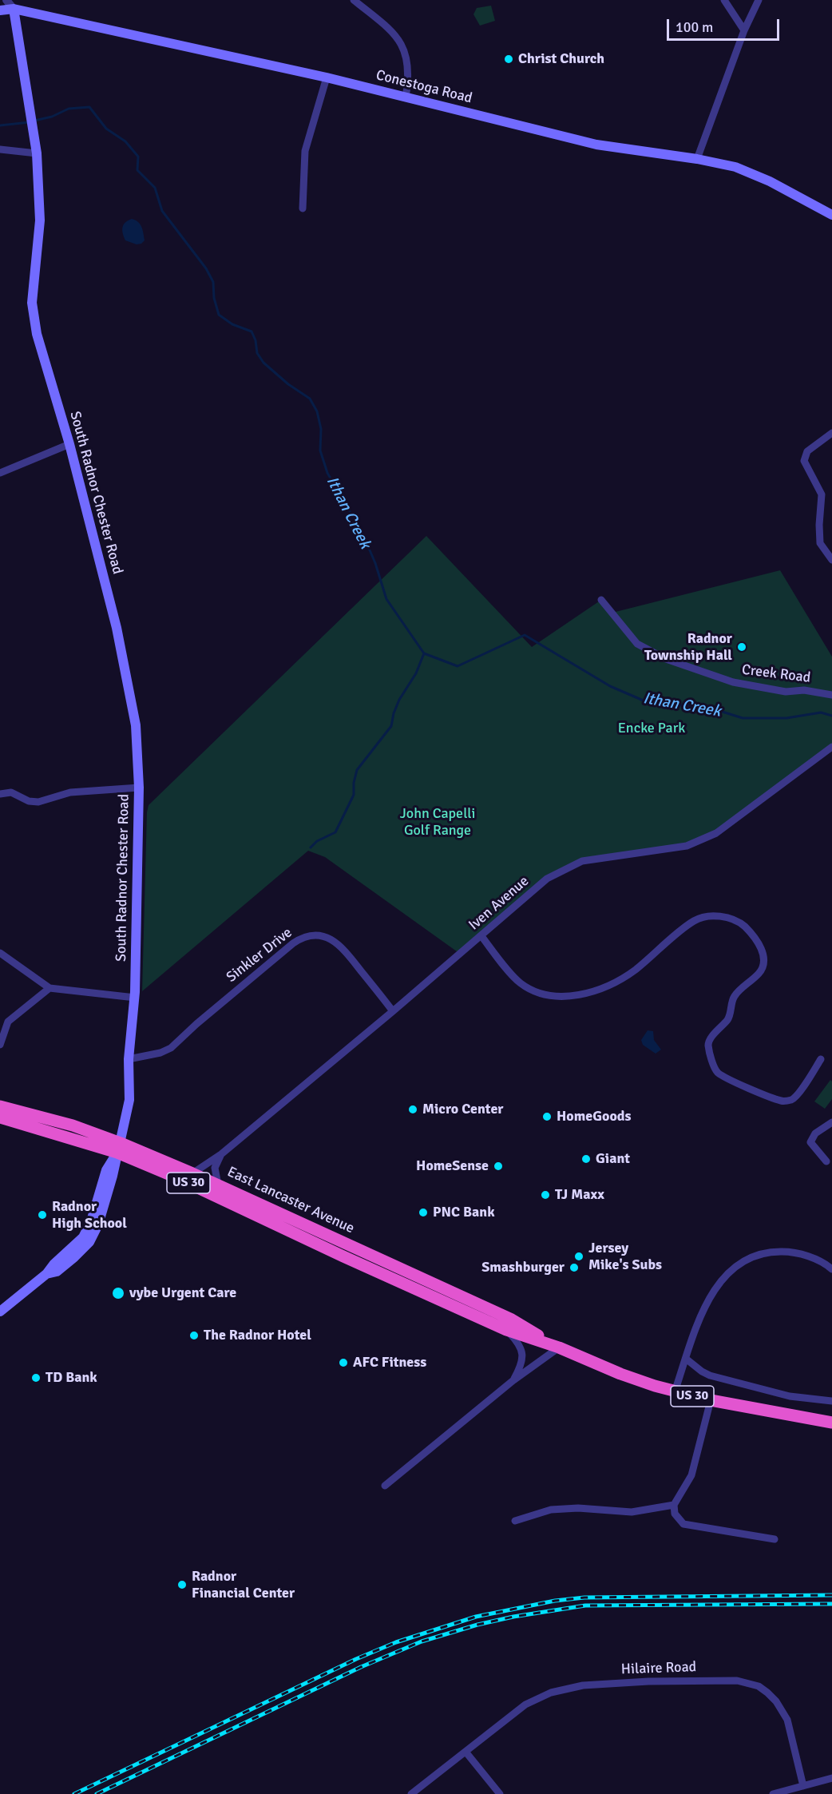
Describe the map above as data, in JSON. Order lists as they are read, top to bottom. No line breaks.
{"streets":{"highway":["US 30","East Lancaster Avenue"],"main road":["Conestoga Road","South Radnor Chester Road"],"street":["Creek Road","Iven Avenue","Sinkler Drive","Hilaire Road"]},"crossings":[["Conestoga Road","South Radnor Chester Road"],["South Radnor Chester Road","Sinkler Drive"],["South Radnor Chester Road","East Lancaster Avenue"],["Iven Avenue","Sinkler Drive"],["Iven Avenue","East Lancaster Avenue"]],"water":["Ithan Creek"],"parks":["Encke Park","John Capelli Golf Range"],"places":["Christ Church","Radnor Township Hall","Micro Center","HomeGoods","Giant","HomeSense","TJ Maxx","PNC Bank","Radnor High School","Jersey Mike's Subs","Smashburger","vybe Urgent Care","The Radnor Hotel","AFC Fitness","TD Bank","Radnor Financial Center"],"scale_bar":"100 m"}
